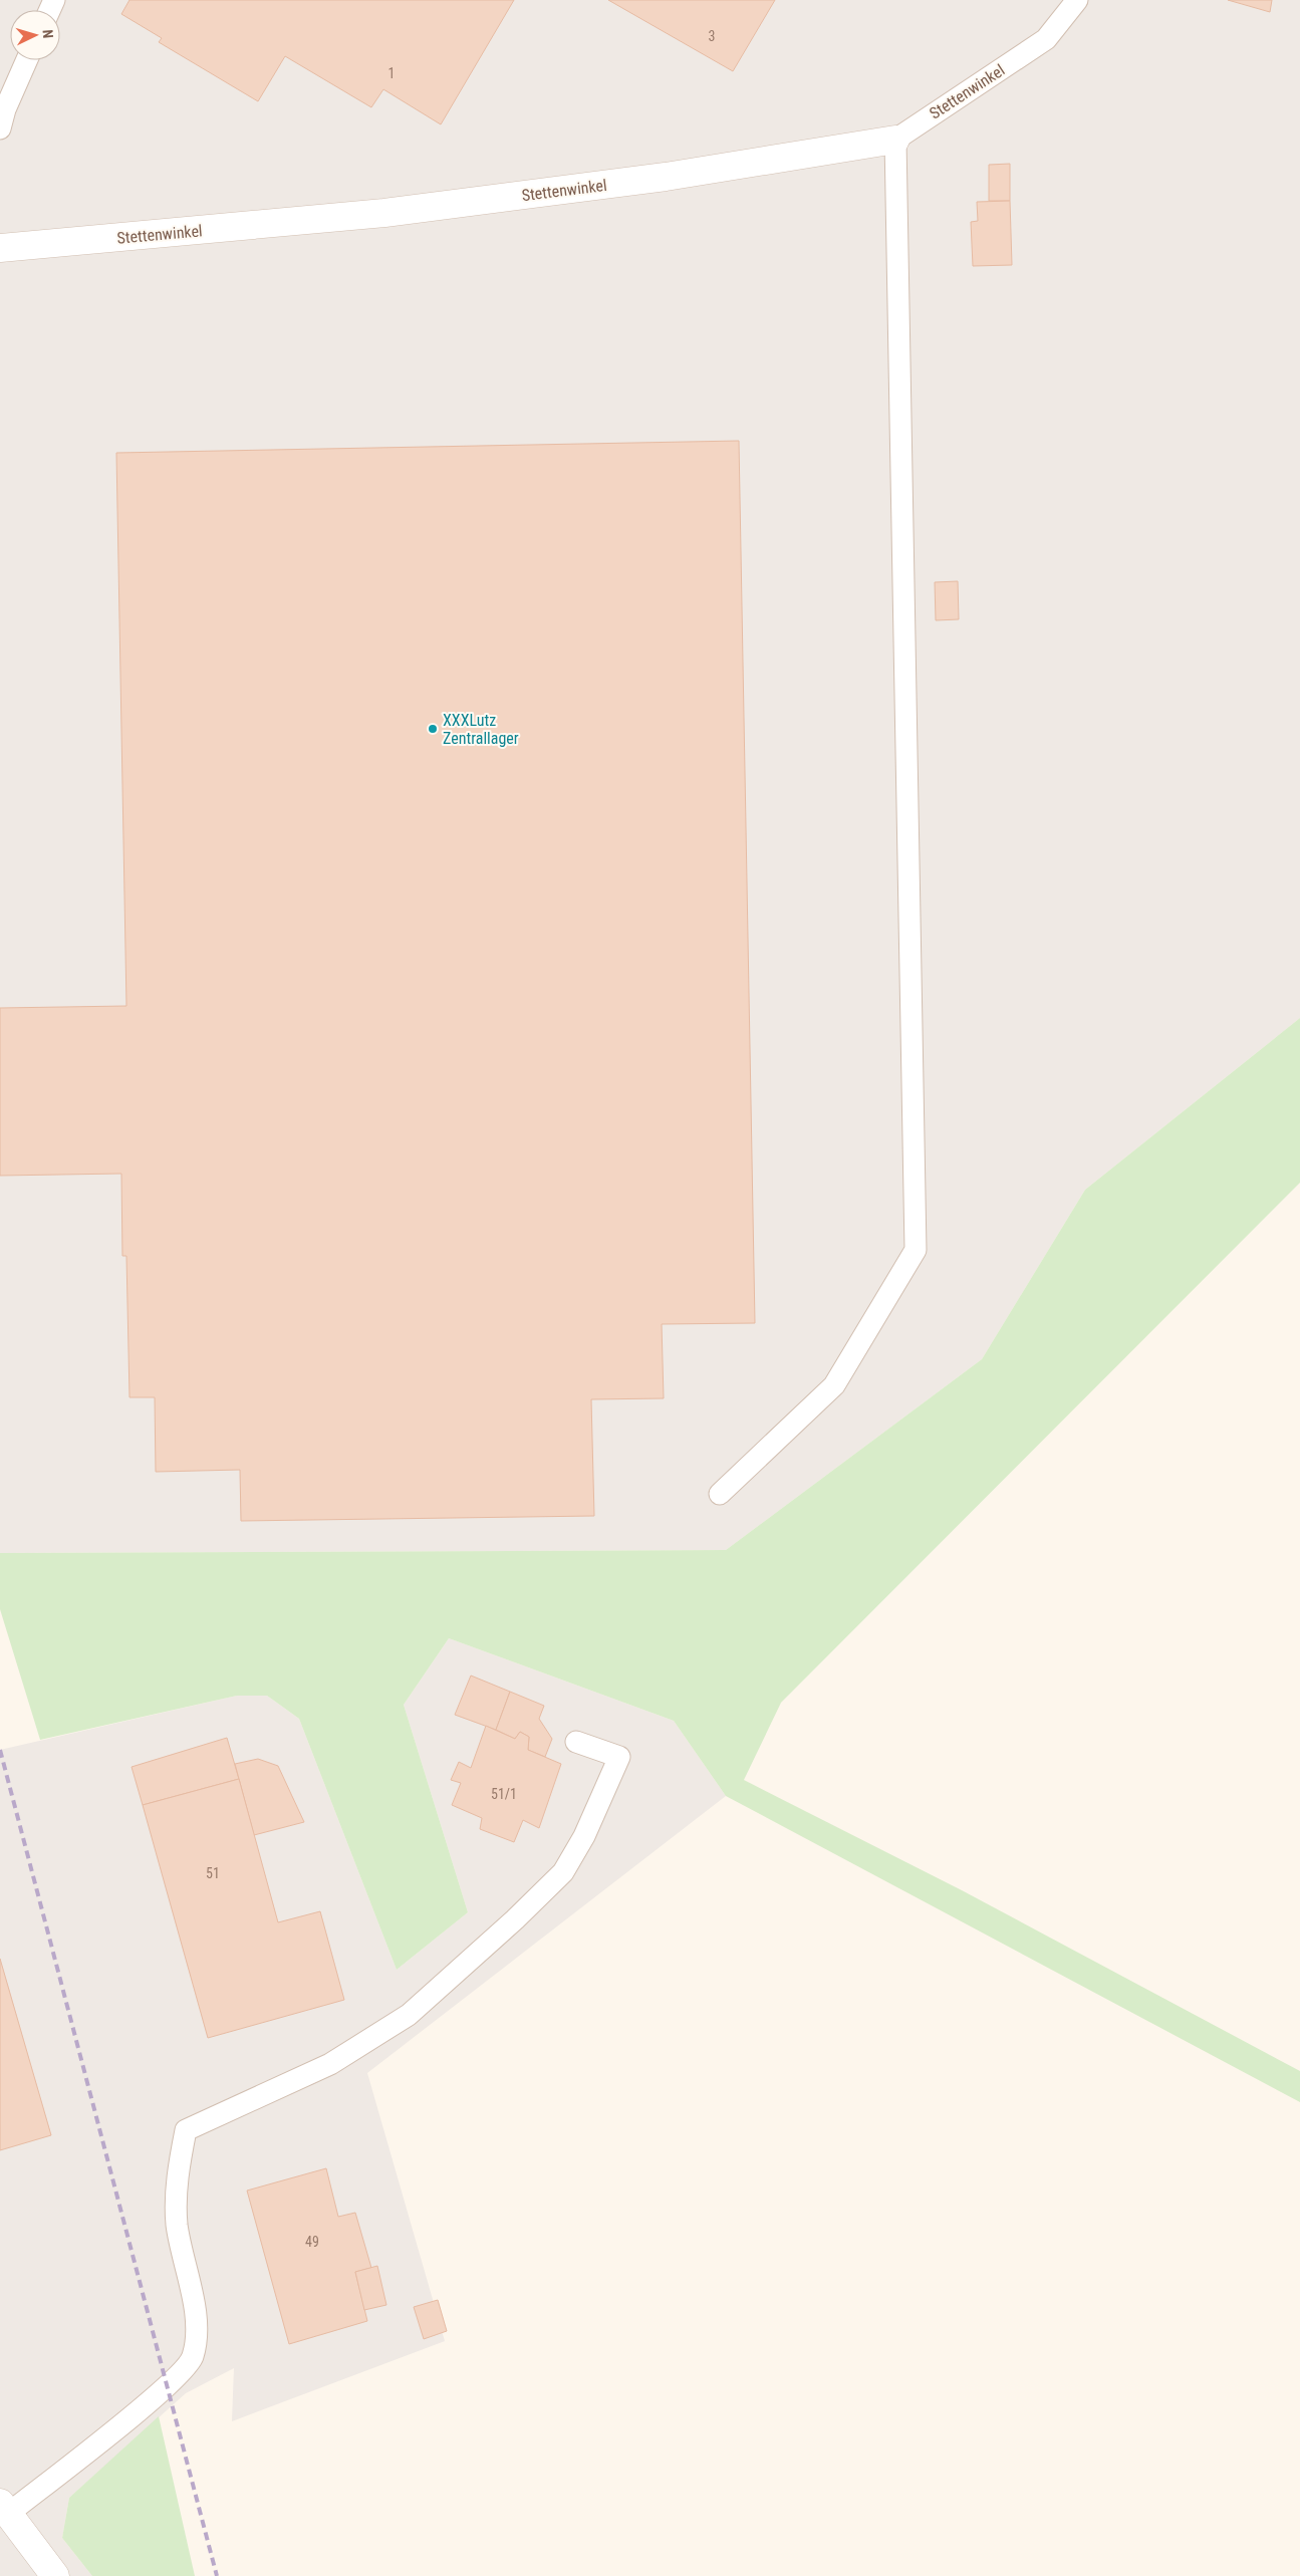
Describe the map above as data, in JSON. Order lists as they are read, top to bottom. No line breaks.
{"streets":{"street":["Stettenwinkel"]},"places":["XXXLutz Zentrallager"],"house_numbers":["3","1","51/1","51","49"],"north":"right"}
